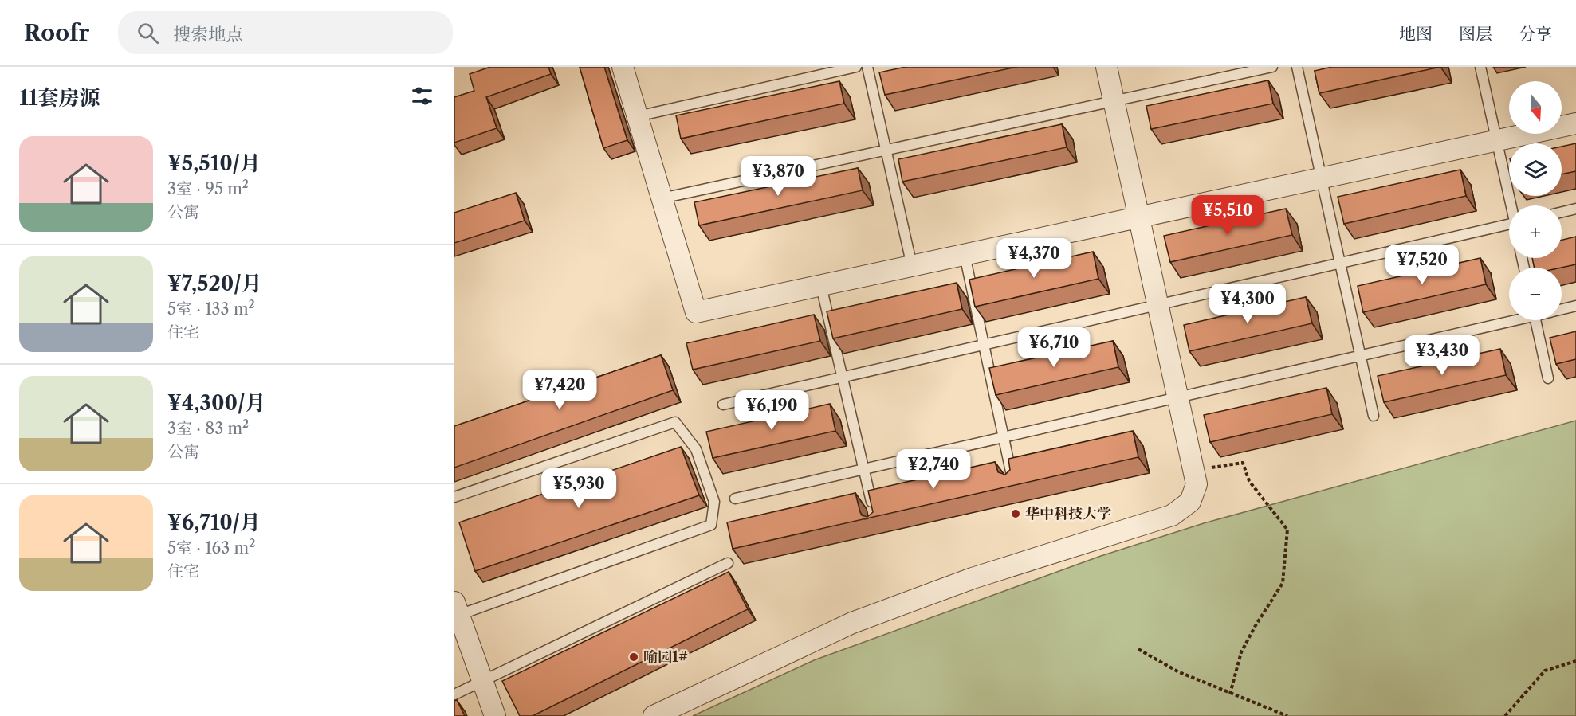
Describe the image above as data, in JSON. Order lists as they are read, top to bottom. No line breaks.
{"places":["华中科技大学","喻园1#"],"north":"bottom","page":{"header":"Roofr","search":"搜索地点","nav":["地图","图层","分享"],"heading":"11套房源","map_buttons":["+","−"],"list":[{"name":"¥5,510/月","note":"3室 · 95 m² · 公寓"},{"name":"¥7,520/月","note":"5室 · 133 m² · 住宅"},{"name":"¥4,300/月","note":"3室 · 83 m² · 公寓"},{"name":"¥6,710/月","note":"5室 · 163 m² · 住宅"}],"price":["¥3,870","¥5,510","¥4,370","¥7,520","¥4,300","¥6,710","¥3,430","¥7,420","¥6,190","¥2,740","¥5,930"]}}
